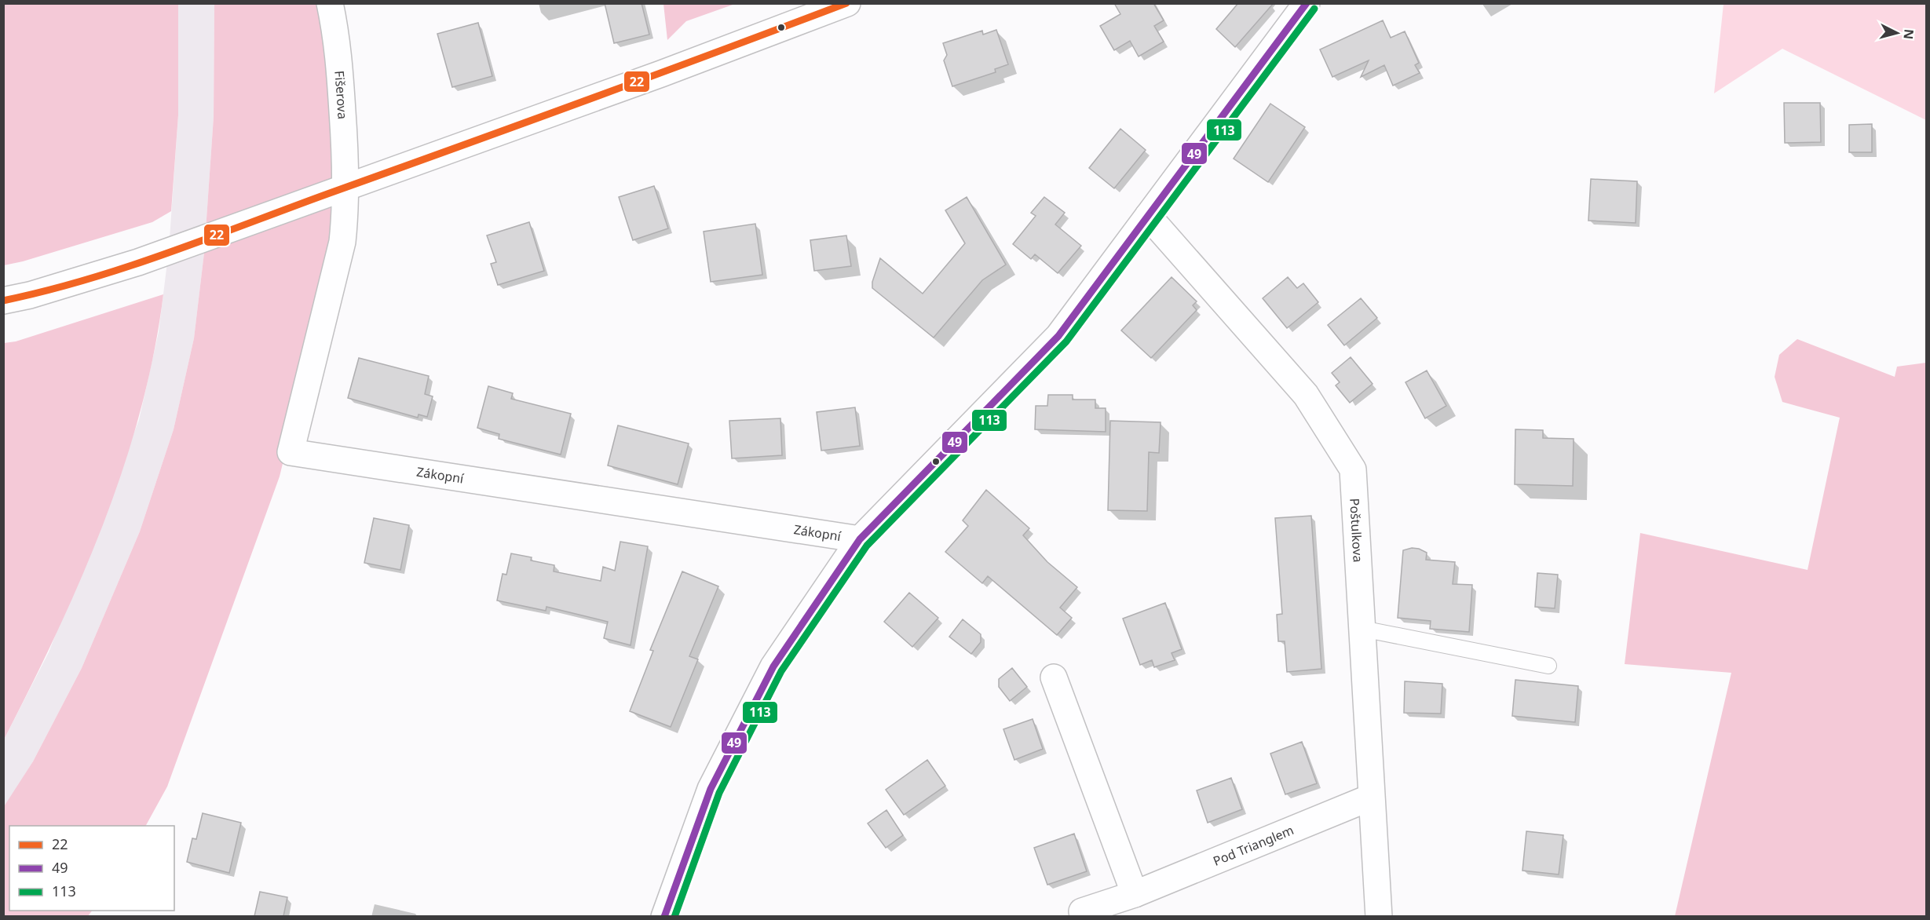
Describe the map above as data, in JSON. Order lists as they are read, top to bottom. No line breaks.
{"streets":{"street":["Fišerova","Zákopní","Poštulkova","Pod Trianglem"]},"crossings":[["Fišerova","Zákopní"],["Poštulkova","Pod Trianglem"]],"lines":["transit line 22","transit line 49","transit line 113"],"legend":["22","49","113"],"north":"right"}
